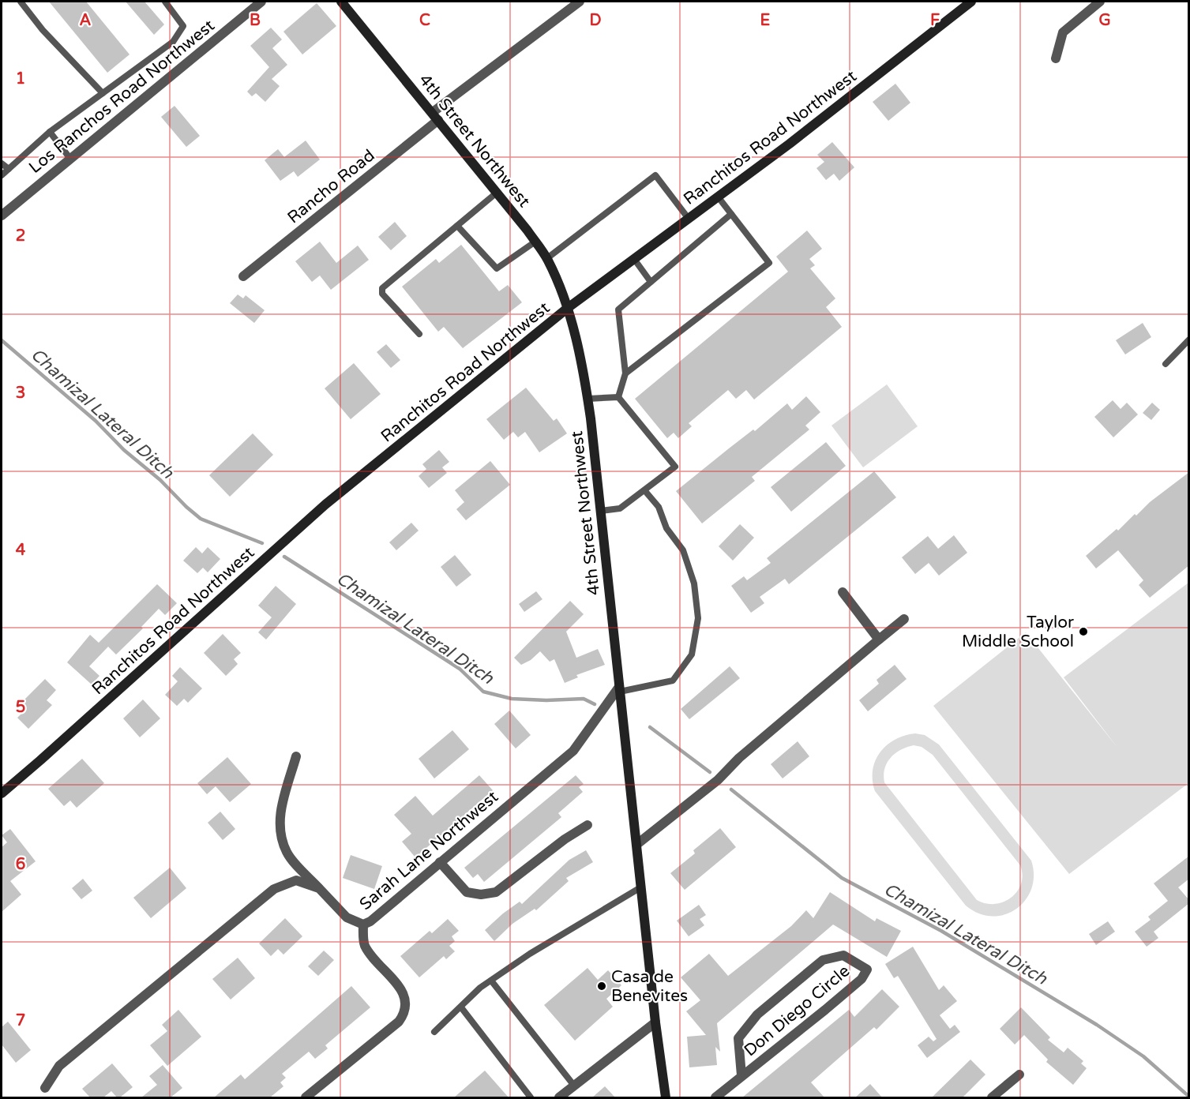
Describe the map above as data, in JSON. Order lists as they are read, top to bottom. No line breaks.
{"streets":{"street":["Los Ranchos Road Northwest","Ranchitos Road Northwest","4th Street Northwest","Rancho Road","Sarah Lane Northwest","Don Diego Circle"]},"crossings":[["Ranchitos Road Northwest","4th Street Northwest"],["4th Street Northwest","Rancho Road"],["4th Street Northwest","Sarah Lane Northwest"]],"water":["Chamizal Lateral Ditch"],"places":["Taylor Middle School","Casa de Benevites"],"grid":{"columns":["A","B","C","D","E","F","G"],"rows":["1","2","3","4","5","6","7"]}}
